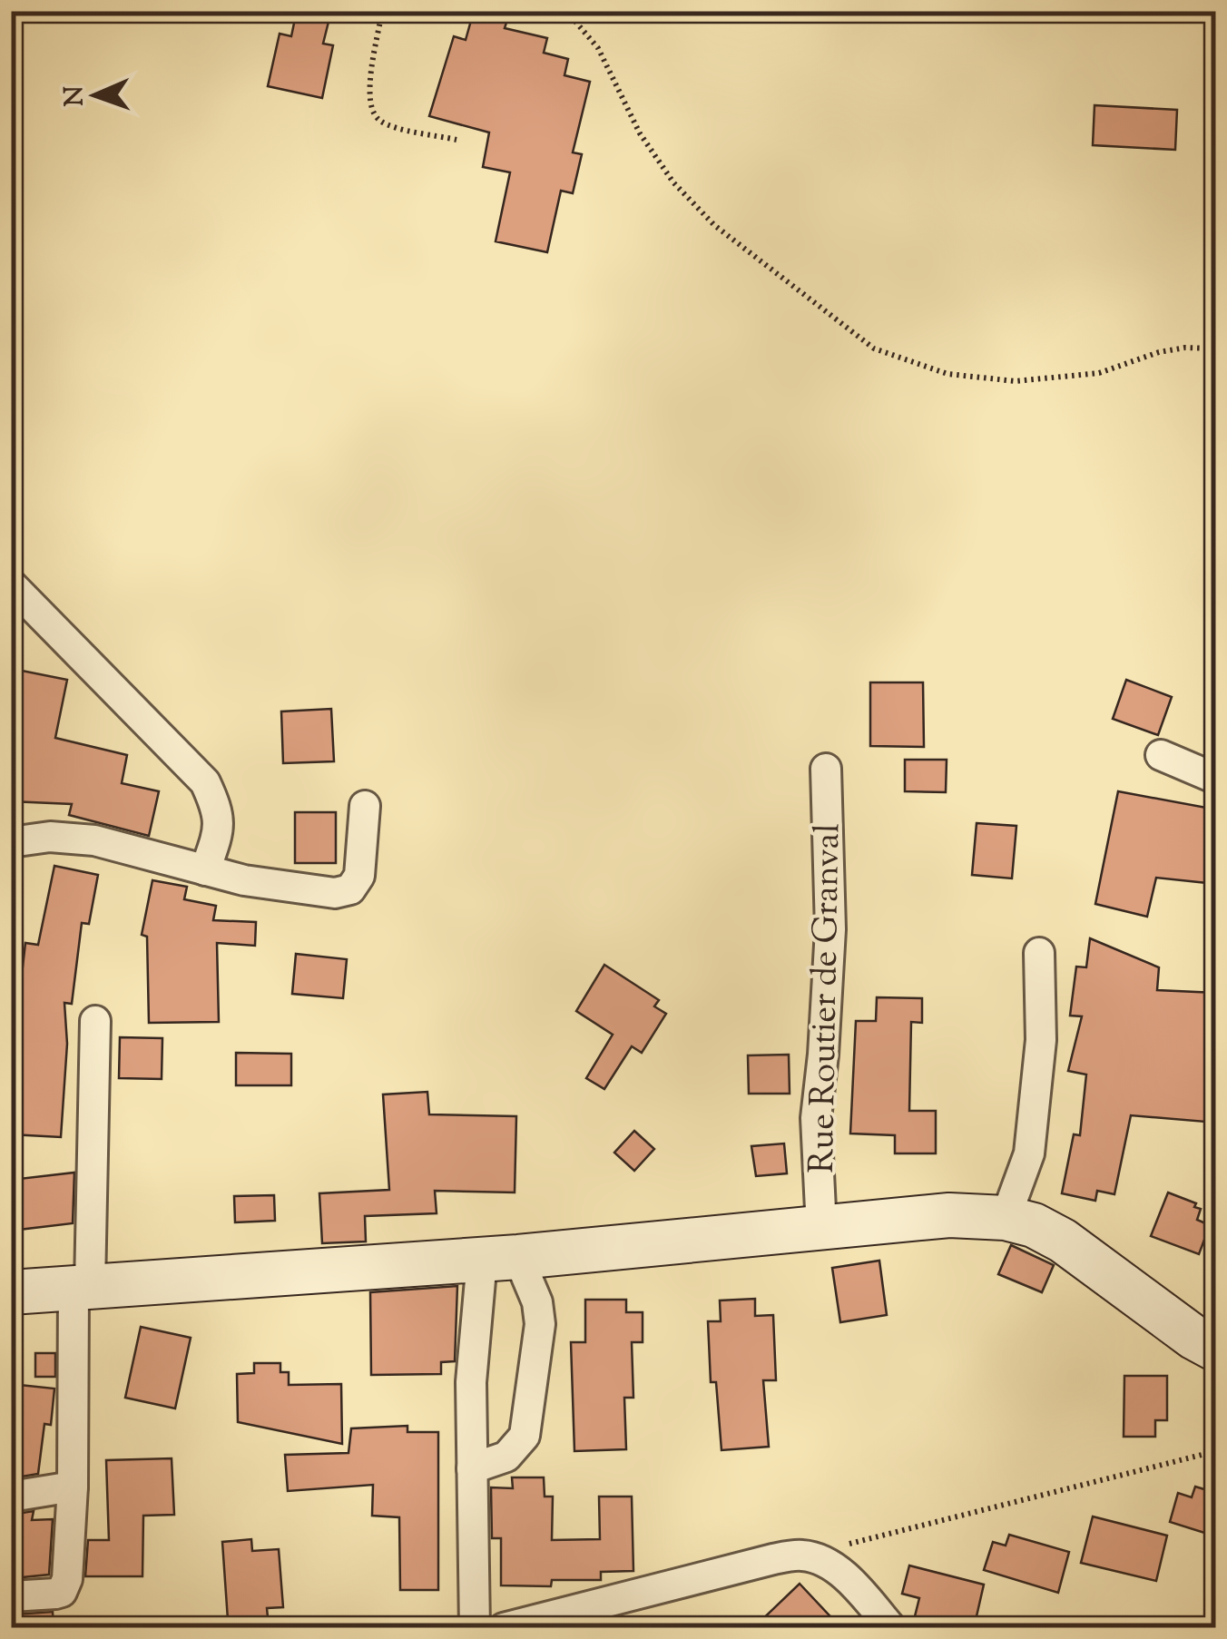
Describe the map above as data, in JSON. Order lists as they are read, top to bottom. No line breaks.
{"streets":{"street":["Rue Routier de Granval"]},"north":"left"}
